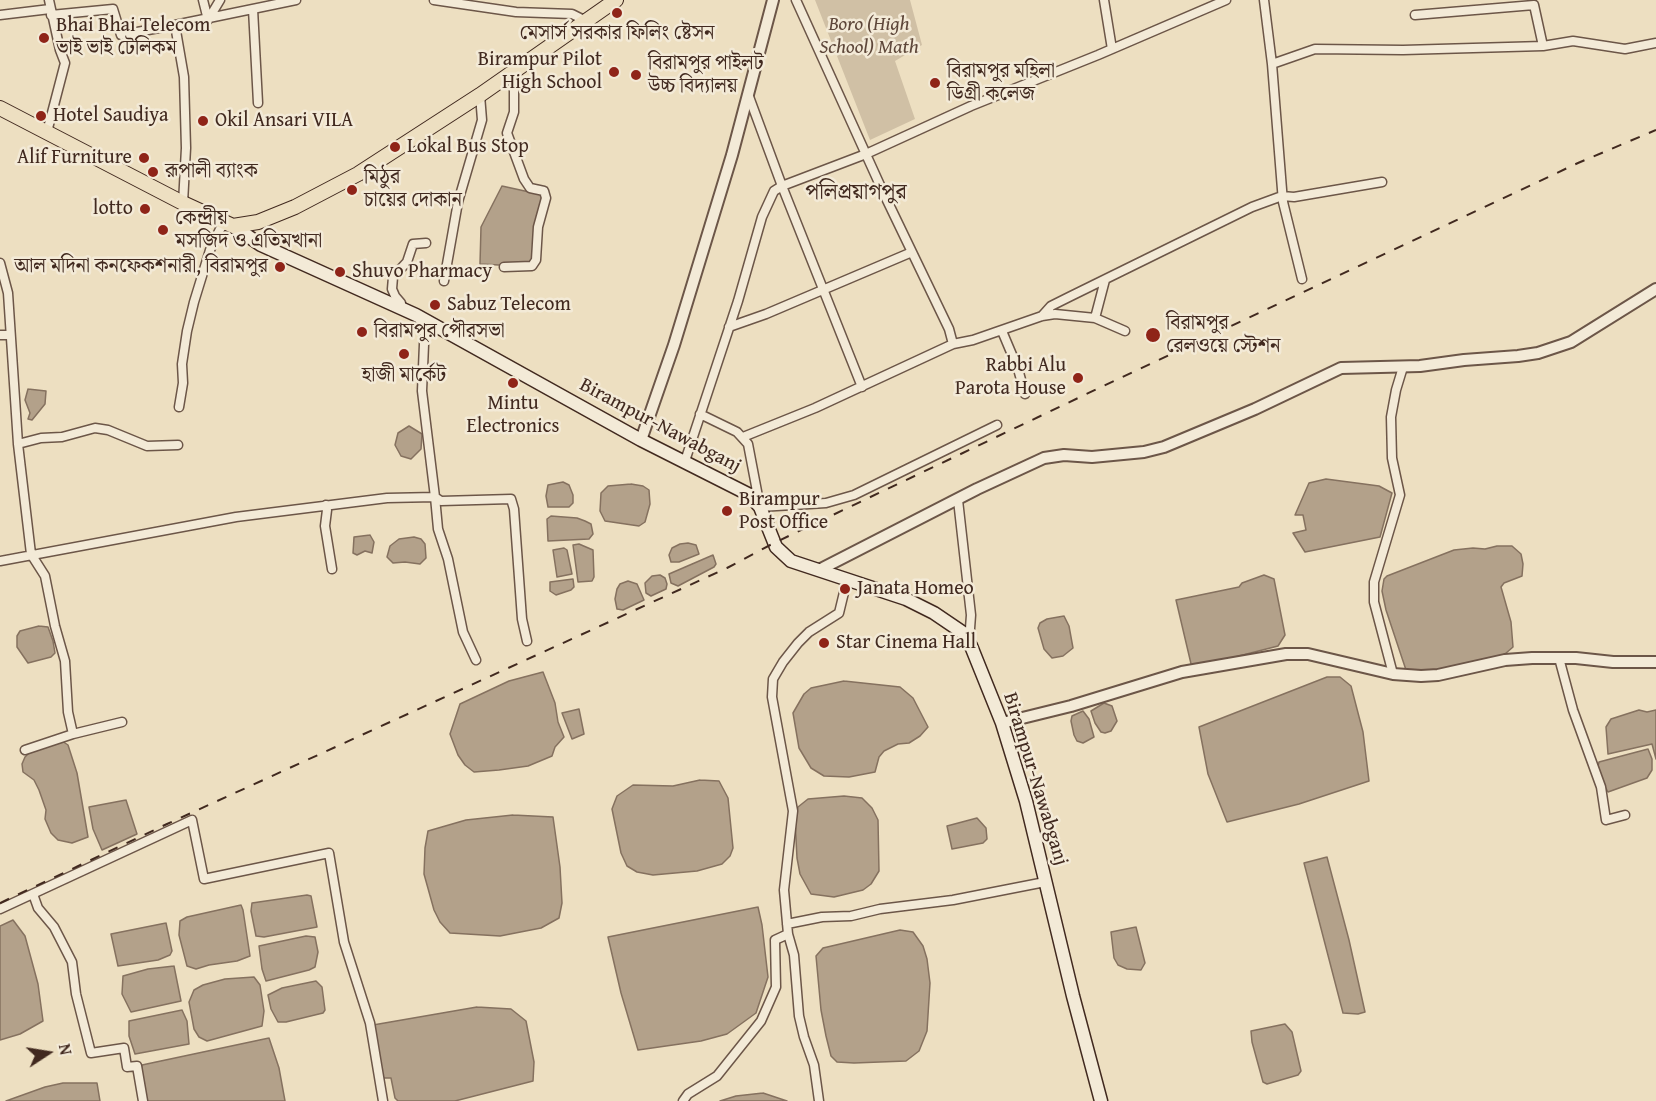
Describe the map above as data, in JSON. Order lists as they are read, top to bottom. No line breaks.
{"streets":{"main road":["Birampur-Nawabganj"]},"districts":["পলিপ্রয়াগপুর"],"parks":["Boro (High School) Math"],"places":["মেসার্স সরকার ফিলিং ষ্টেসন","Bhai Bhai Telecom ভাই ভাই টেলিকম","Birampur Pilot High School","বিরামপুর পাইলট উচ্চ বিদ্যালয়","বিরামপুর মহিলা ডিগ্রী কলেজ","Hotel Saudiya","Okil Ansari VILA","Lokal Bus Stop","Alif Furniture","রূপালী ব্যাংক","মিঠুর চায়ের দোকান","lotto","কেন্দ্রীয় মসজিদ ও এতিমখানা","আল মদিনা কনফেকশনারী, বিরামপুর","Shuvo Pharmacy","Sabuz Telecom","বিরামপুর পৌরসভা","বিরামপুর রেলওয়ে স্টেশন","হাজী মার্কেট","Rabbi Alu Parota House","Mintu Electronics","Birampur Post Office","Janata Homeo","Star Cinema Hall"],"north":"right"}
